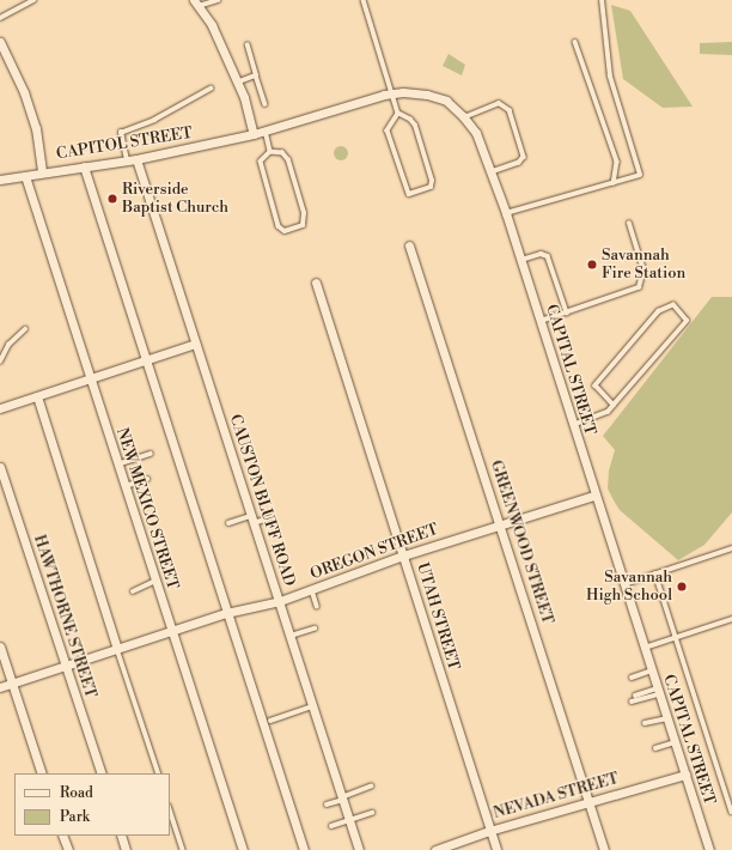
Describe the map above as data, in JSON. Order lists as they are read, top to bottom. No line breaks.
{"streets":{"street":["CAPITOL STREET","CAPITAL STREET","CAUSTON BLUFF ROAD","NEW MEXICO STREET","GREENWOOD STREET","OREGON STREET","HAWTHORNE STREET","UTAH STREET","NEVADA STREET"]},"crossings":[["CAPITOL STREET","CAPITAL STREET"],["CAPITOL STREET","CAUSTON BLUFF ROAD"],["CAPITOL STREET","NEW MEXICO STREET"],["CAPITAL STREET","OREGON STREET"],["CAPITAL STREET","NEVADA STREET"],["CAUSTON BLUFF ROAD","OREGON STREET"],["NEW MEXICO STREET","OREGON STREET"],["GREENWOOD STREET","OREGON STREET"],["GREENWOOD STREET","NEVADA STREET"],["OREGON STREET","HAWTHORNE STREET"],["OREGON STREET","UTAH STREET"],["UTAH STREET","NEVADA STREET"]],"places":["Riverside Baptist Church","Savannah Fire Station","Savannah High School"],"legend":["Road","Park"]}
